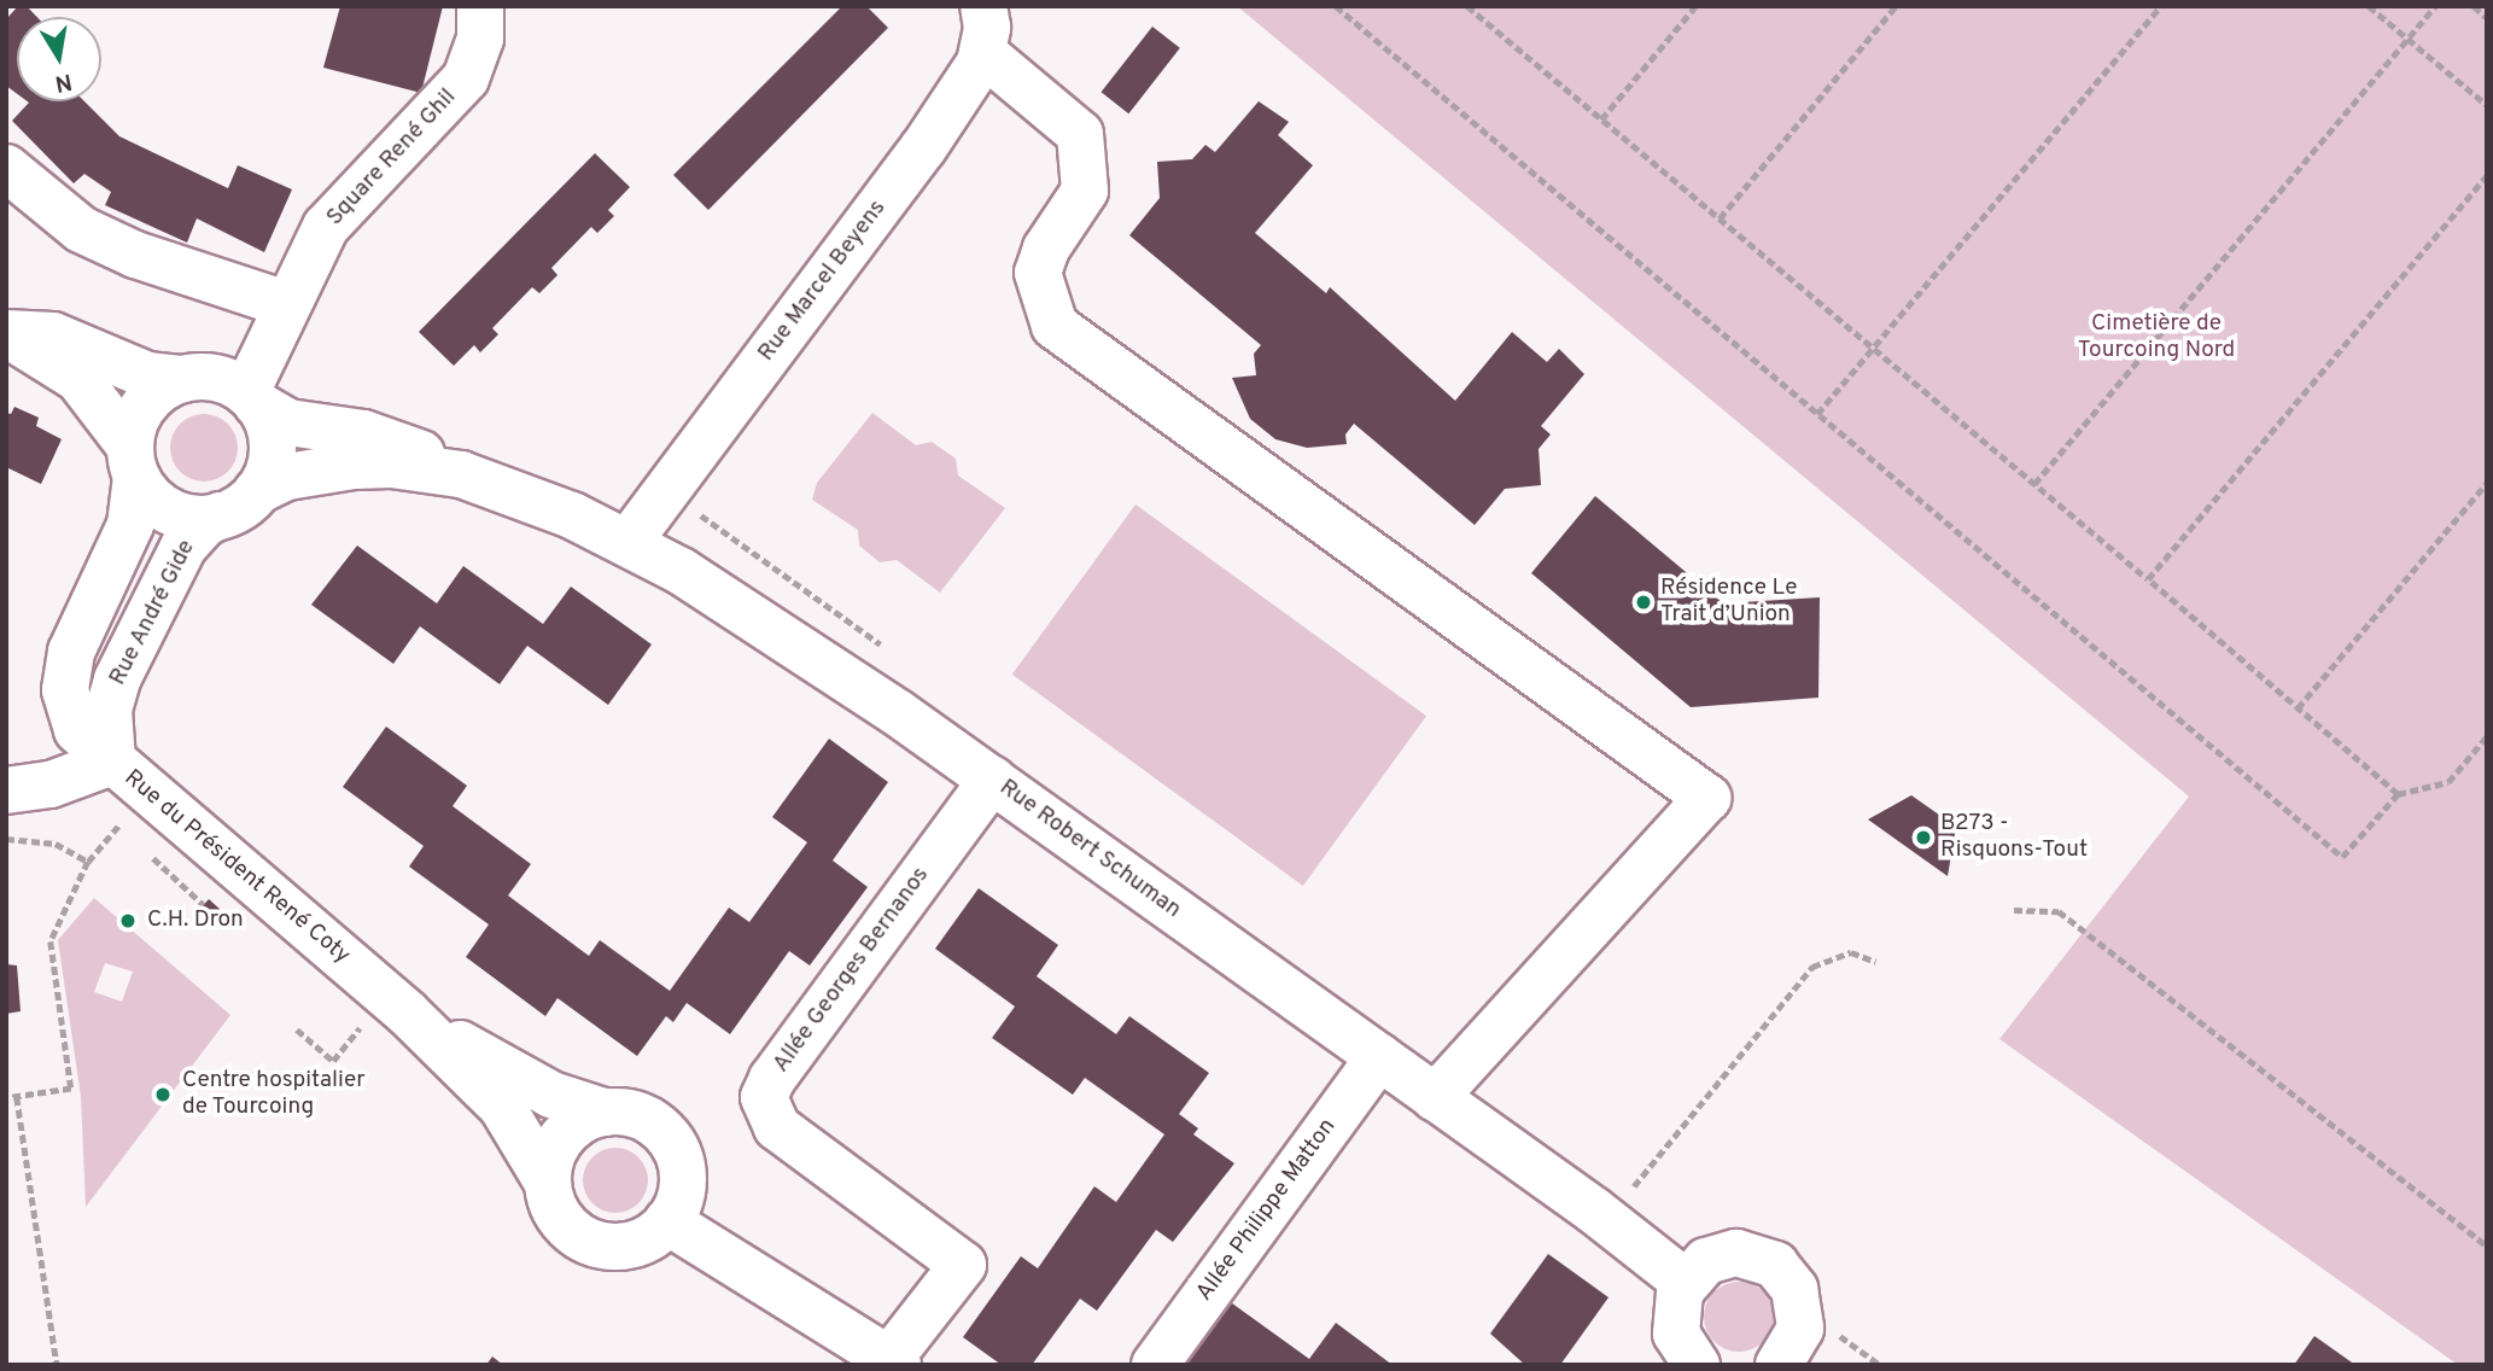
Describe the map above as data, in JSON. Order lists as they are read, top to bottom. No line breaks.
{"streets":{"street":["Square René Ghil","Rue Marcel Beyens","Rue André Gide","Rue Robert Schuman","Rue du Président René Coty","Allée Georges Bernanos","Allée Philippe Matton"]},"crossings":[["Square René Ghil","Rue André Gide"],["Square René Ghil","Rue Robert Schuman"],["Rue Marcel Beyens","Rue Robert Schuman"],["Rue André Gide","Rue Robert Schuman"],["Rue André Gide","Rue du Président René Coty"],["Rue Robert Schuman","Allée Georges Bernanos"],["Rue Robert Schuman","Allée Philippe Matton"]],"parks":["Cimetière de Tourcoing Nord"],"places":["Résidence Le Trait d’Union","B273 - Risquons-Tout","C.H. Dron","Centre hospitalier de Tourcoing"],"north":"bottom"}
